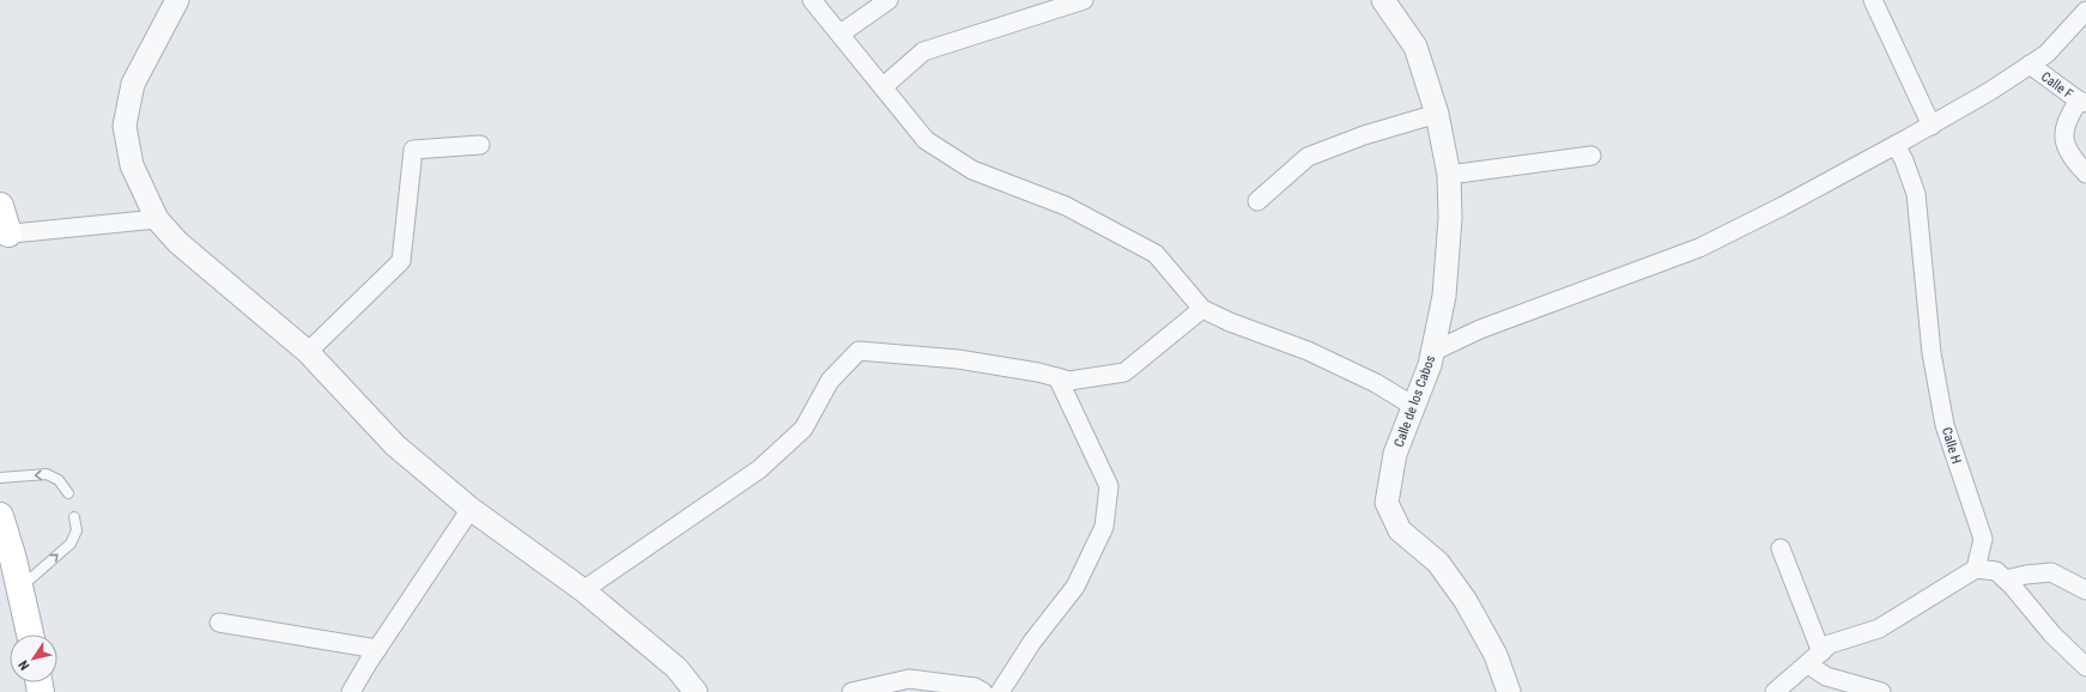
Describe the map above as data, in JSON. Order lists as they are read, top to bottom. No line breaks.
{"streets":{"street":["Calle F","Calle de los Cabos","Calle H"]},"north":"bottom left"}
